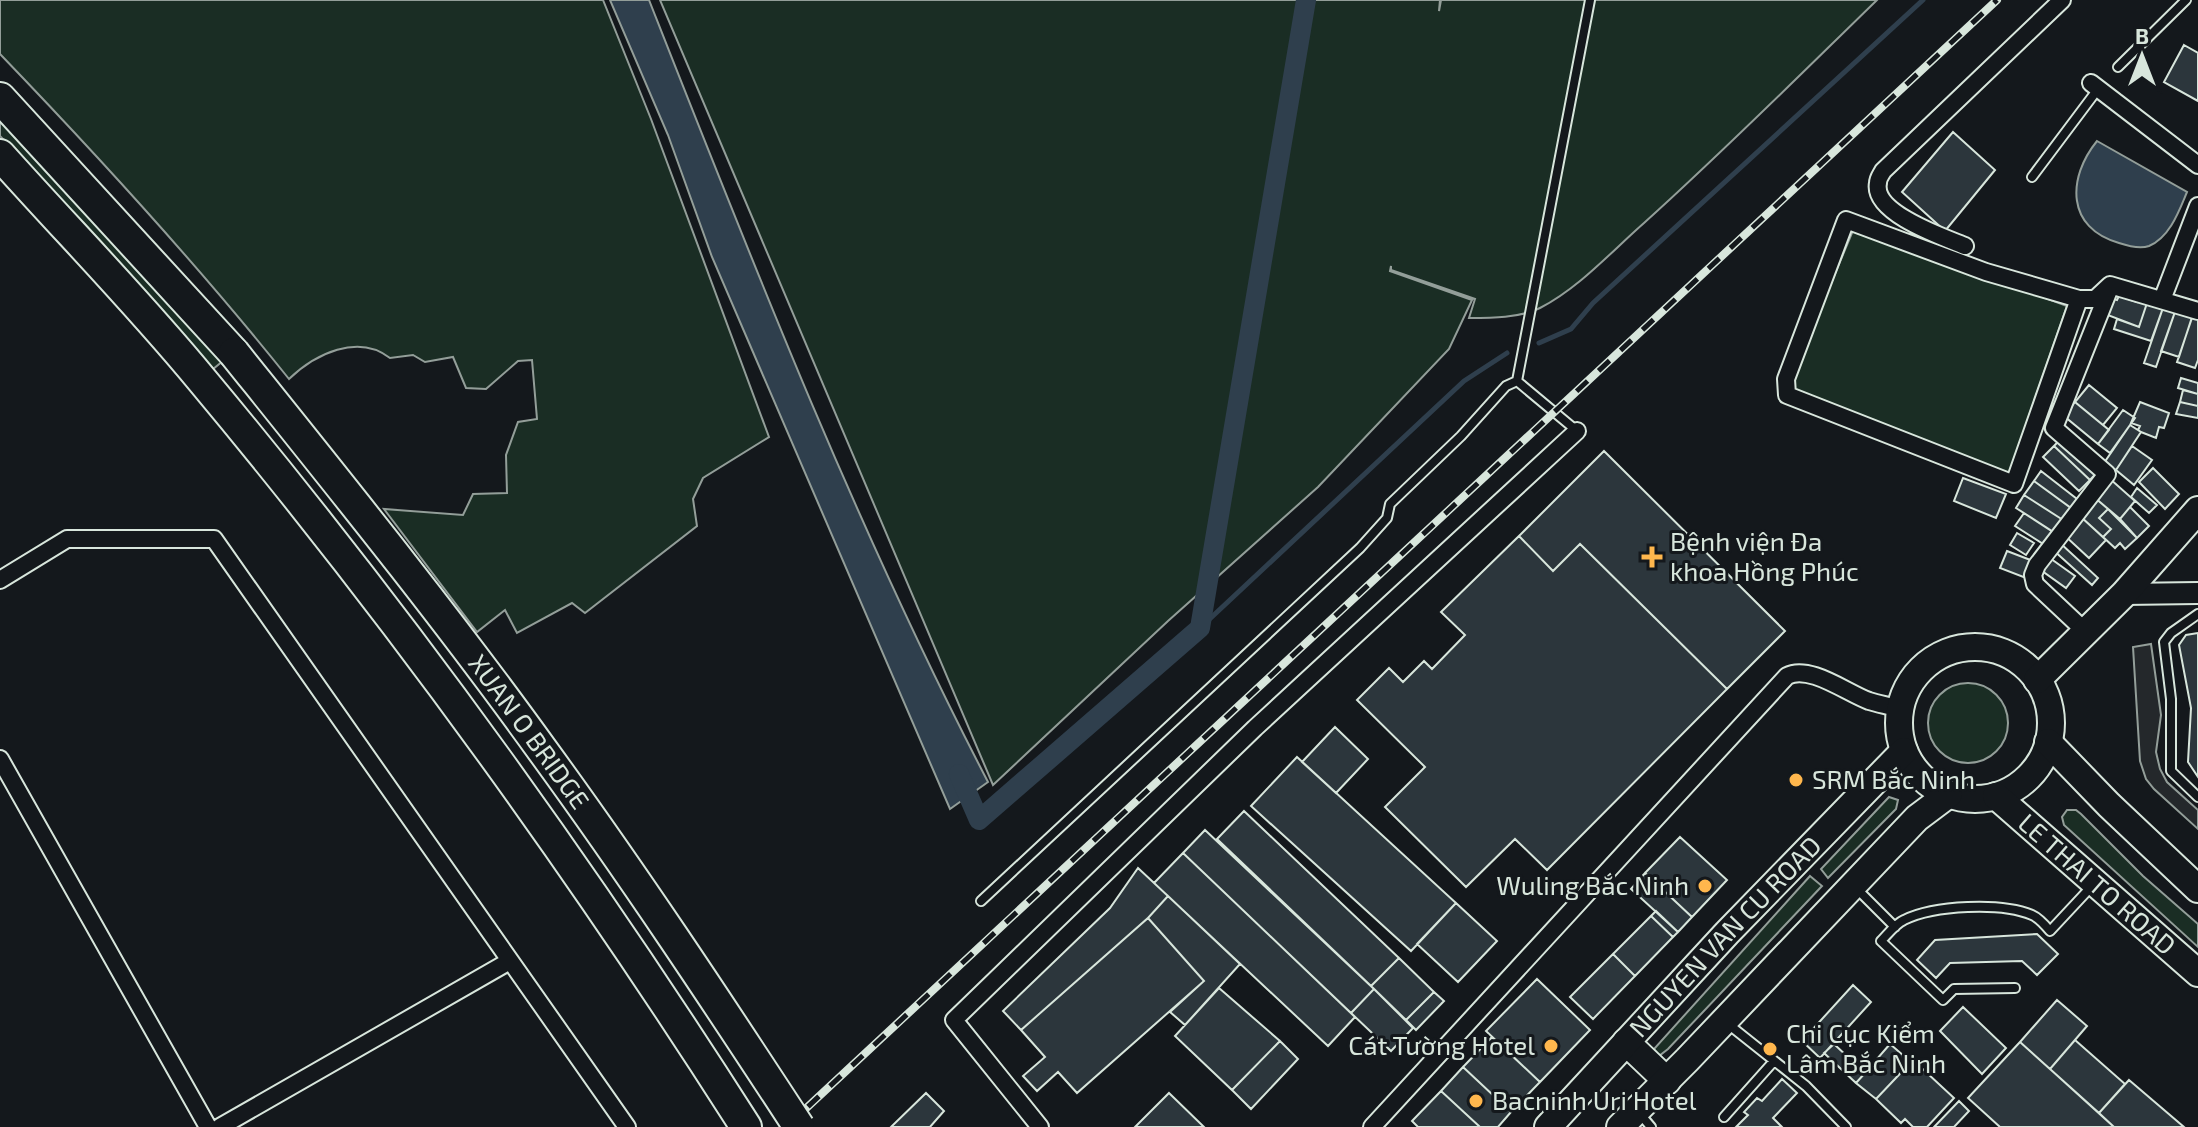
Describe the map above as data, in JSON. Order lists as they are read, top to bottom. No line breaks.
{"streets":{"highway":["XUAN O BRIDGE"],"main road":["LE THAI TO ROAD","NGUYEN VAN CU ROAD"]},"crossings":[["LE THAI TO ROAD","NGUYEN VAN CU ROAD"]],"places":{"health":["Bệnh viện Đa khoa Hồng Phúc"],"other":["SRM Bắc Ninh","Wuling Bắc Ninh","Cát Tường Hotel","Chi Cục Kiểm Lâm Bắc Ninh","Bacninh Uri Hotel"]},"north":"top"}
